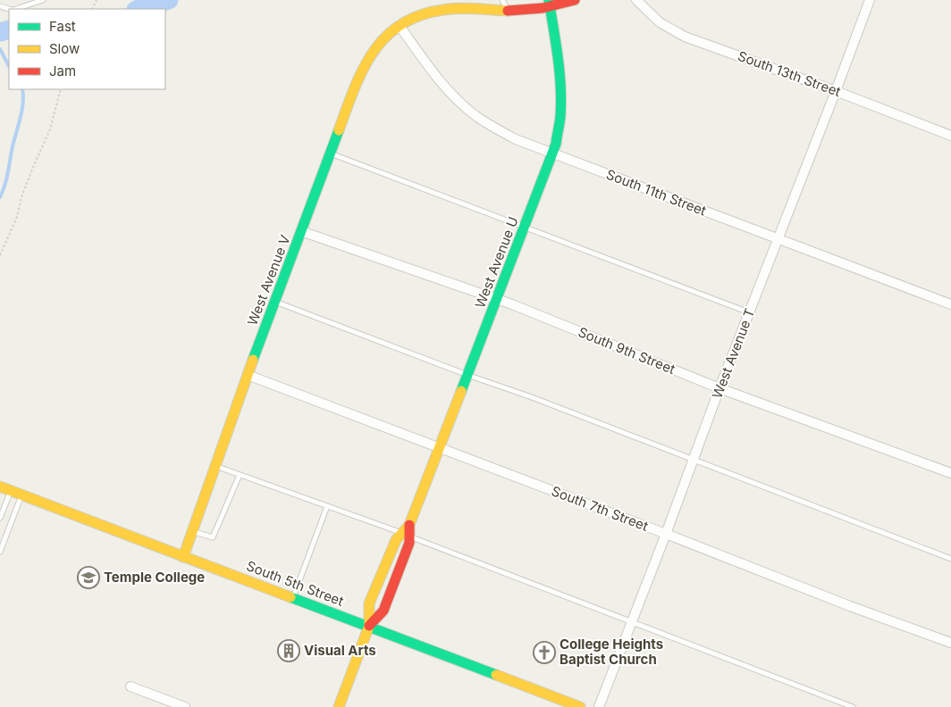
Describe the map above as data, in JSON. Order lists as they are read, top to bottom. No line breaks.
{"streets":{"street":["South 13th Street","South 11th Street","West Avenue U","West Avenue V","South 9th Street","West Avenue T","South 7th Street","South 5th Street"]},"crossings":[["South 13th Street","West Avenue T"],["South 11th Street","West Avenue U"],["South 11th Street","West Avenue V"],["South 11th Street","West Avenue T"],["West Avenue U","West Avenue V"],["West Avenue U","South 9th Street"],["West Avenue U","South 7th Street"],["West Avenue U","South 5th Street"],["West Avenue V","South 9th Street"],["West Avenue V","South 7th Street"],["West Avenue V","South 5th Street"],["South 9th Street","West Avenue T"],["West Avenue T","South 7th Street"]],"places":{"school or university":["Temple College"],"building":["Visual Arts"],"church":["College Heights Baptist Church"]},"legend":["Fast","Slow","Jam"]}
